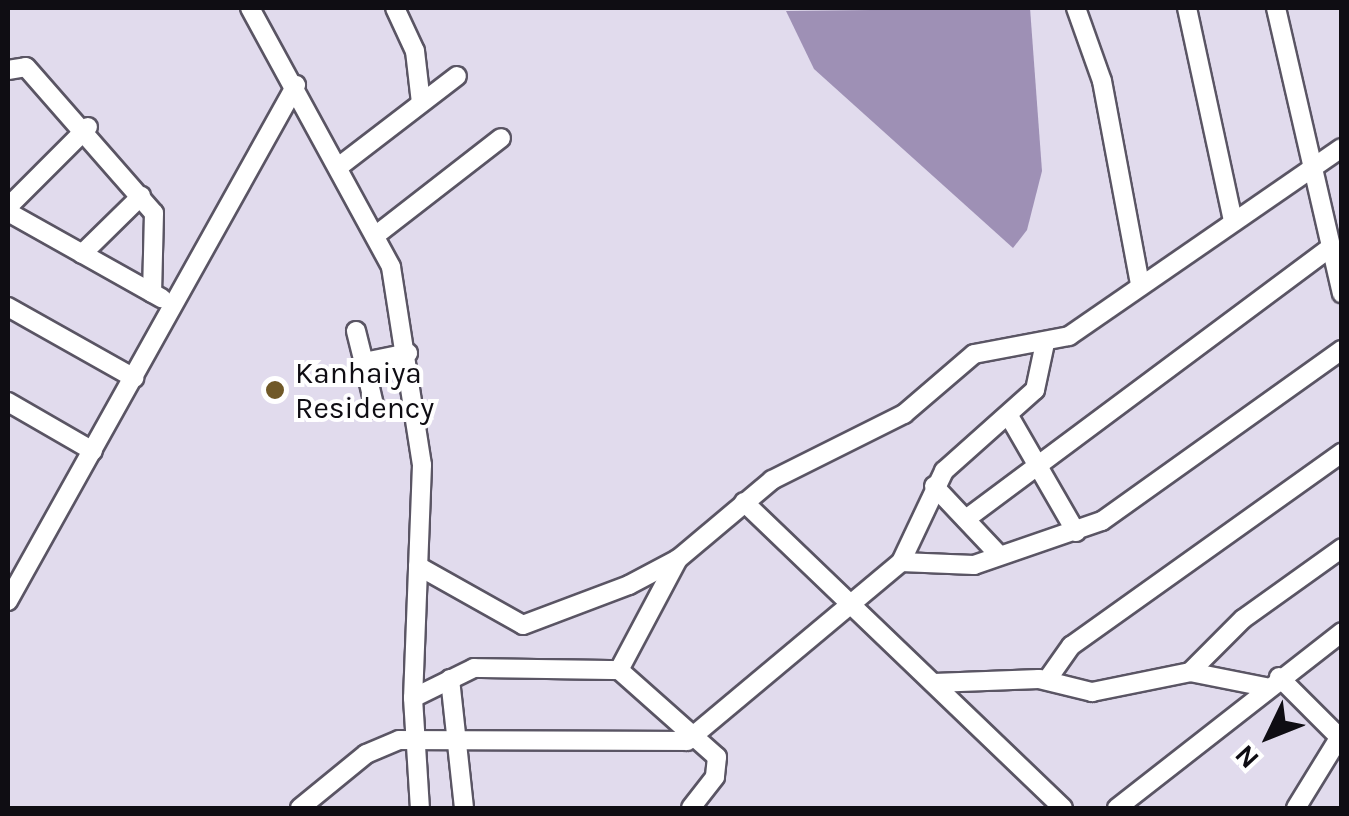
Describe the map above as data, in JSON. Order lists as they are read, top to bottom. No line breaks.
{"places":["Kanhaiya Residency"],"north":"bottom left"}
